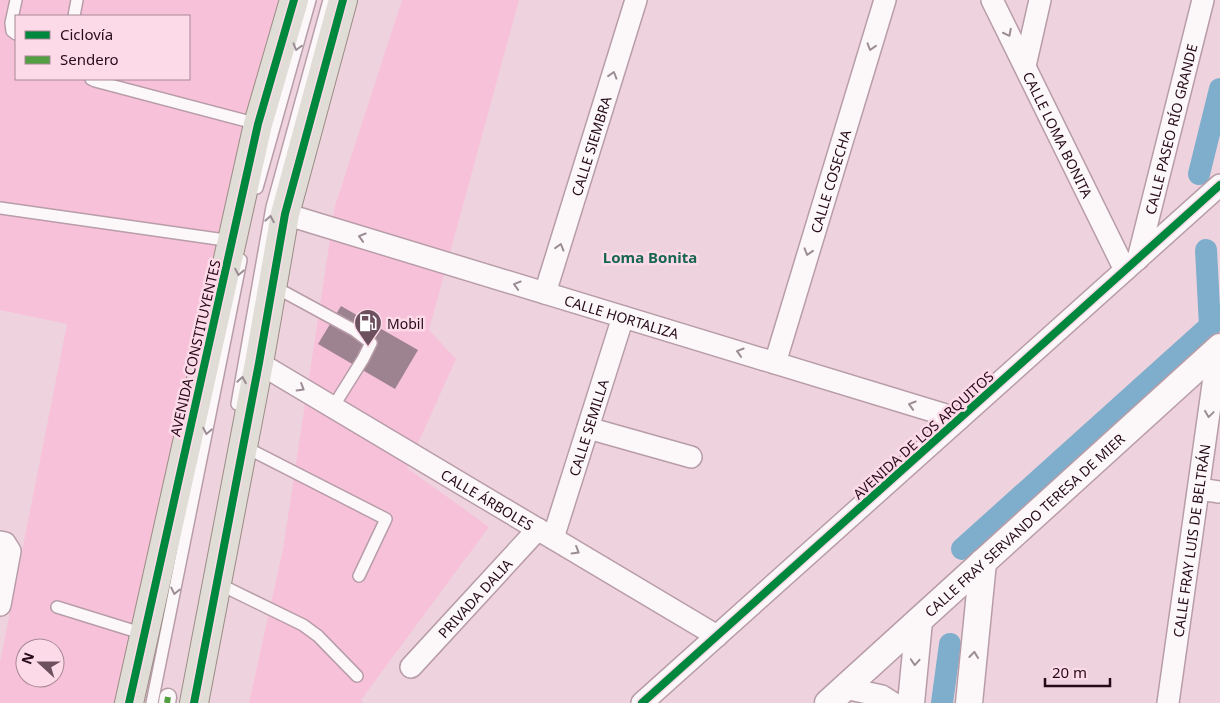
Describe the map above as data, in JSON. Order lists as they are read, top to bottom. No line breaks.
{"streets":{"main road":["AVENIDA CONSTITUYENTES"],"street":["CALLE PASEO RÍO GRANDE","CALLE LOMA BONITA","CALLE SIEMBRA","CALLE COSECHA","CALLE HORTALIZA","CALLE SEMILLA","AVENIDA DE LOS ARQUITOS","CALLE ÁRBOLES","CALLE FRAY SERVANDO TERESA DE MIER","CALLE FRAY LUIS DE BELTRÁN","PRIVADA DALIA"]},"crossings":[["CALLE PASEO RÍO GRANDE","CALLE LOMA BONITA"],["CALLE PASEO RÍO GRANDE","AVENIDA DE LOS ARQUITOS"],["CALLE LOMA BONITA","AVENIDA DE LOS ARQUITOS"],["CALLE SIEMBRA","CALLE HORTALIZA"],["CALLE COSECHA","CALLE HORTALIZA"],["CALLE HORTALIZA","CALLE SEMILLA"],["CALLE HORTALIZA","AVENIDA DE LOS ARQUITOS"],["CALLE SEMILLA","CALLE ÁRBOLES"],["CALLE SEMILLA","PRIVADA DALIA"],["AVENIDA DE LOS ARQUITOS","CALLE ÁRBOLES"],["CALLE ÁRBOLES","PRIVADA DALIA"],["CALLE FRAY SERVANDO TERESA DE MIER","CALLE FRAY LUIS DE BELTRÁN"]],"one_way":["CALLE SIEMBRA","CALLE COSECHA","CALLE HORTALIZA","CALLE FRAY LUIS DE BELTRÁN"],"districts":["Loma Bonita"],"places":{"fuel station":["Mobil"]},"legend":["Ciclovía","Sendero"],"scale_bar":"20 m","north":"left"}
